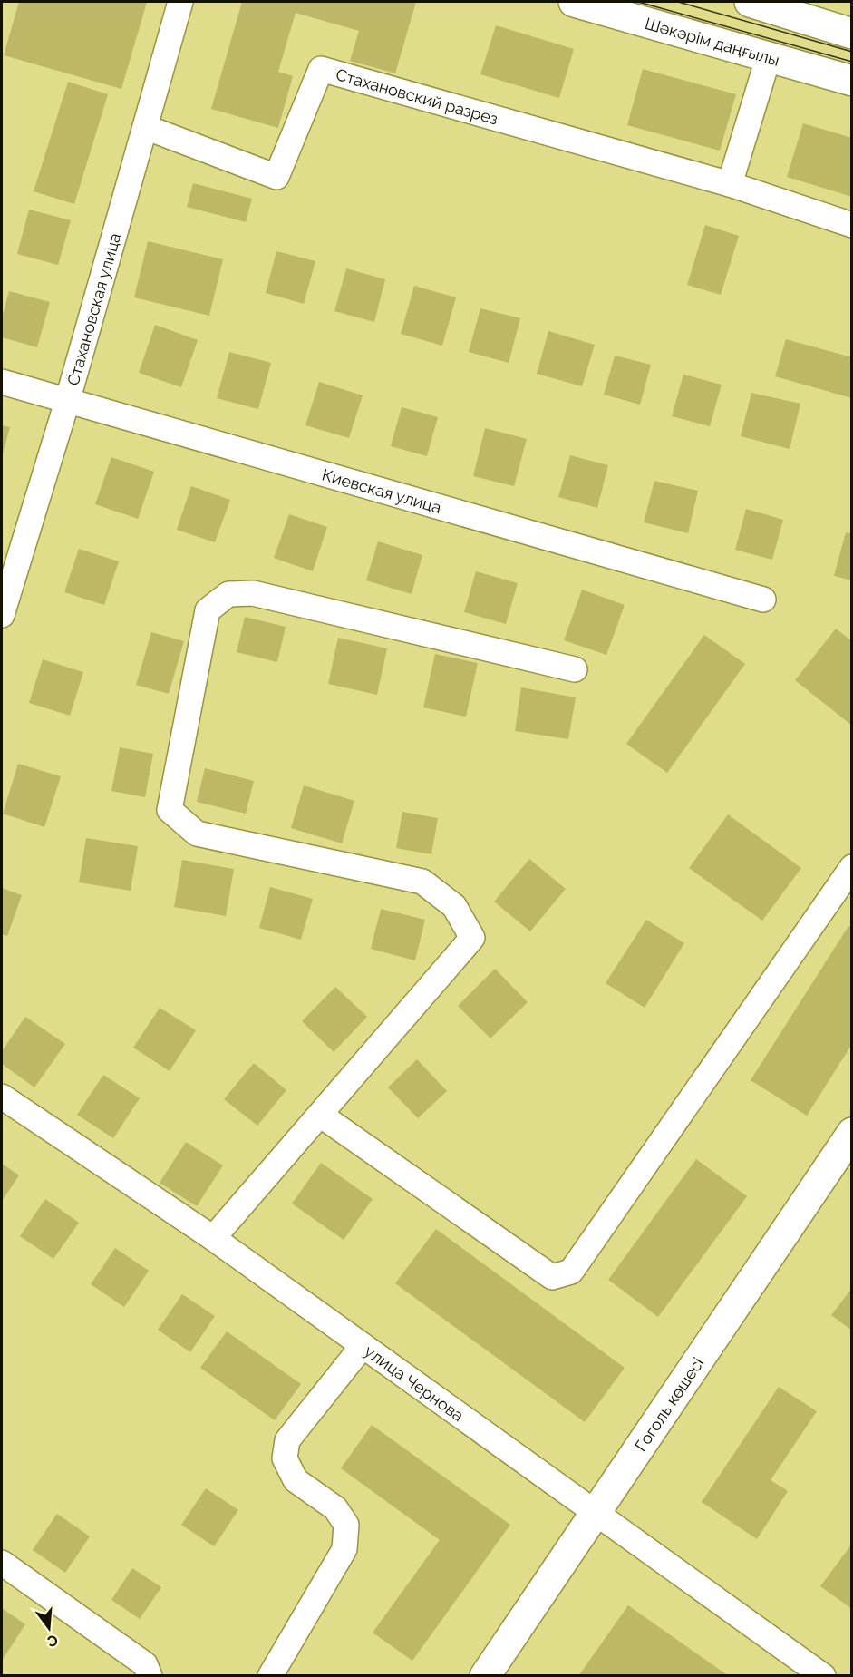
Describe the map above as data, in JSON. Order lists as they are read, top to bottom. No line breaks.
{"streets":{"main road":["Шәкәрім даңғылы","Гоголь көшесі"],"street":["Стахановский разрез","Стахановская улица","Киевская улица","улица Чернова"]},"crossings":[["Стахановский разрез","Стахановская улица"],["Стахановская улица","Киевская улица"],["улица Чернова","Гоголь көшесі"]],"north":"bottom"}
